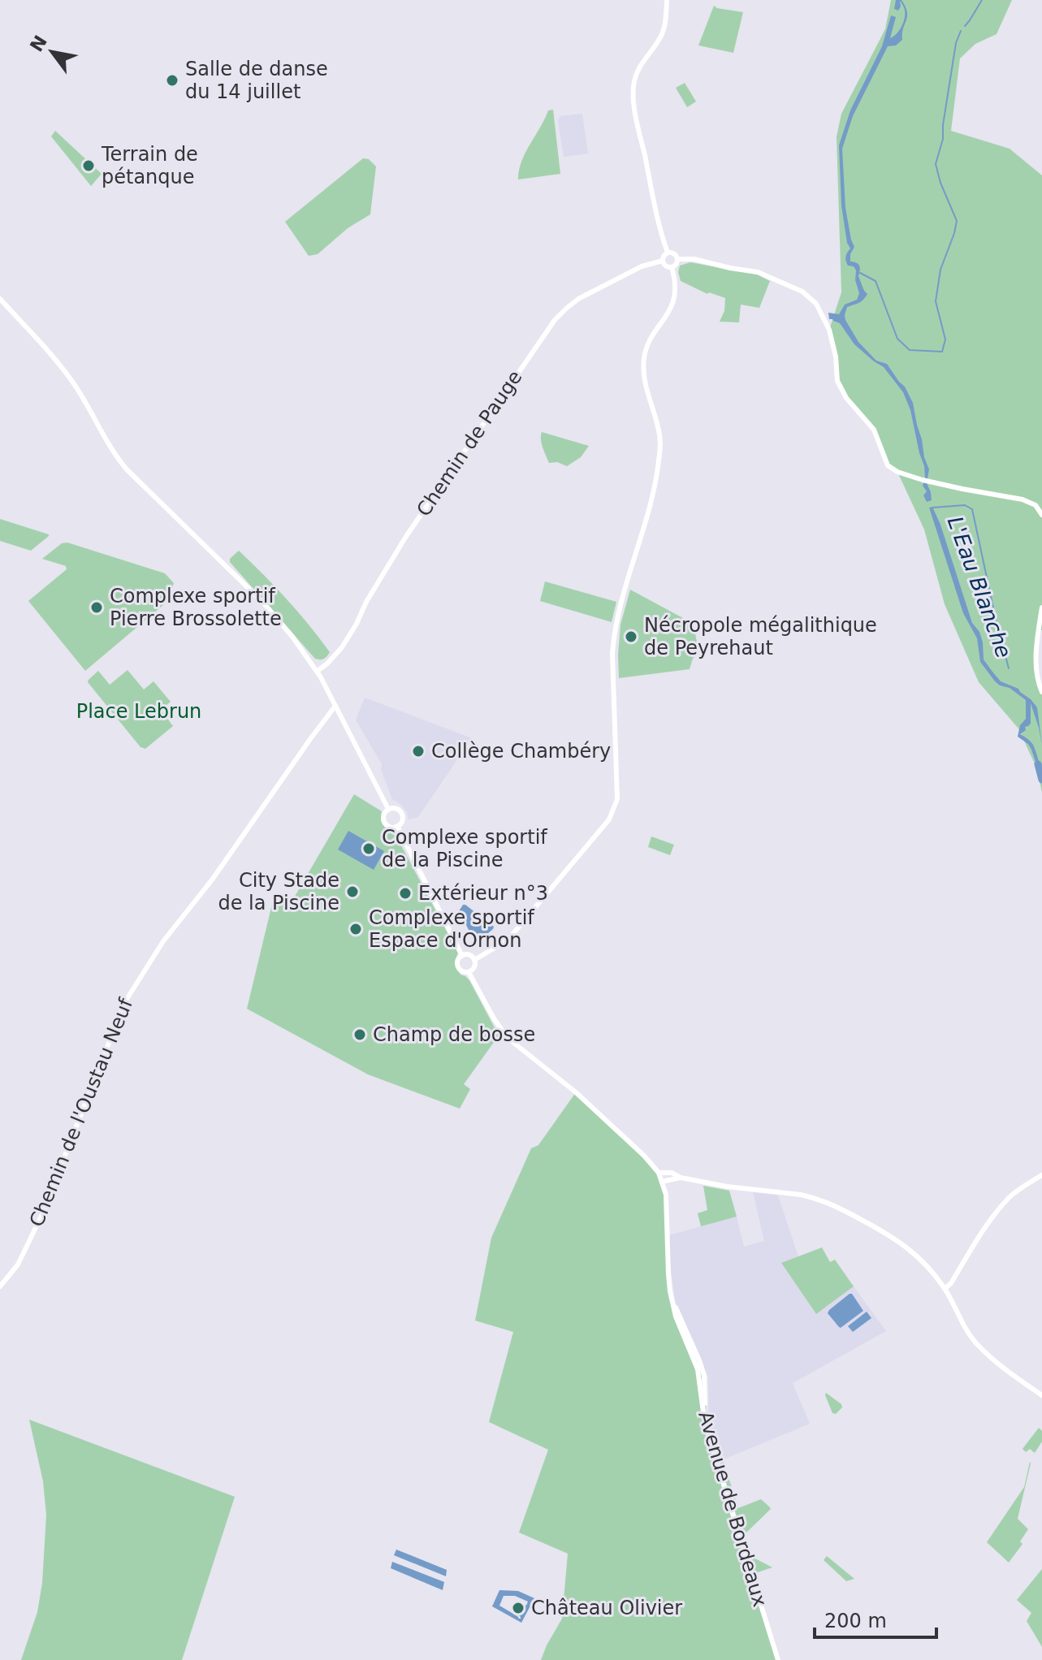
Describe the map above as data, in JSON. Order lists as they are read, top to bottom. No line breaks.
{"streets":{"street":["Chemin de Pauge","Chemin de l'Oustau Neuf","Avenue de Bordeaux"]},"water":["L'Eau Blanche"],"parks":["Place Lebrun"],"places":["Salle de danse du 14 juillet","Terrain de pétanque","Complexe sportif Pierre Brossolette","Nécropole mégalithique de Peyrehaut","Collège Chambéry","Complexe sportif de la Piscine","City Stade de la Piscine","Extérieur n°3","Complexe sportif Espace d'Ornon","Champ de bosse","Château Olivier"],"scale_bar":"200 m","north":"top left"}
